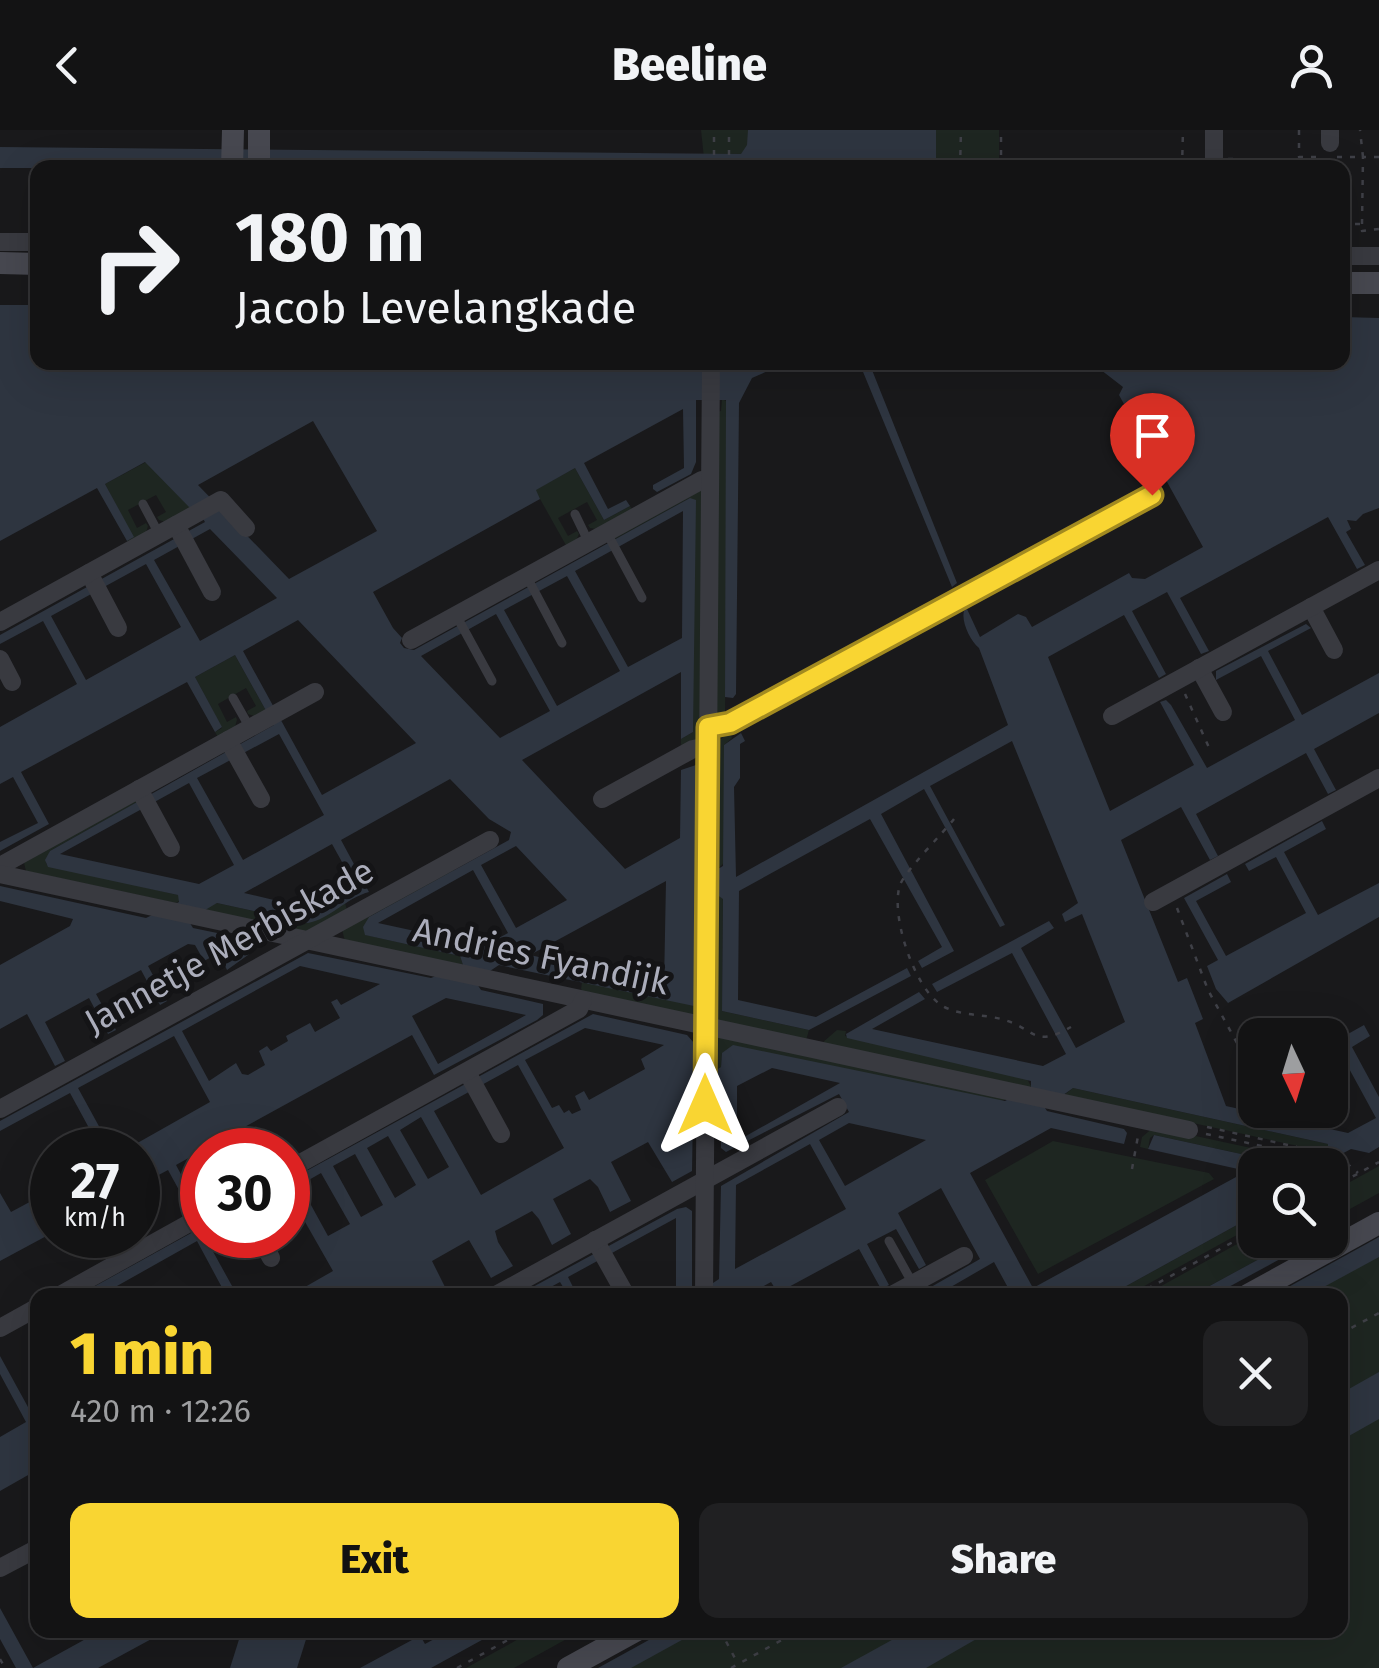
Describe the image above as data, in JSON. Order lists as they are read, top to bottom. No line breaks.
{"streets":{"street":["Jannetje Merbiskade","Andries Fyandijk"]},"crossings":[["Jannetje Merbiskade","Andries Fyandijk"]],"north":"bottom","page":{"header":"Beeline","turn":["180 m","Jacob Levelangkade"],"speed":"27 km/h","limit":"30","heading":["1 min","420 m · 12:26"],"buttons":["Exit","Share"]}}
